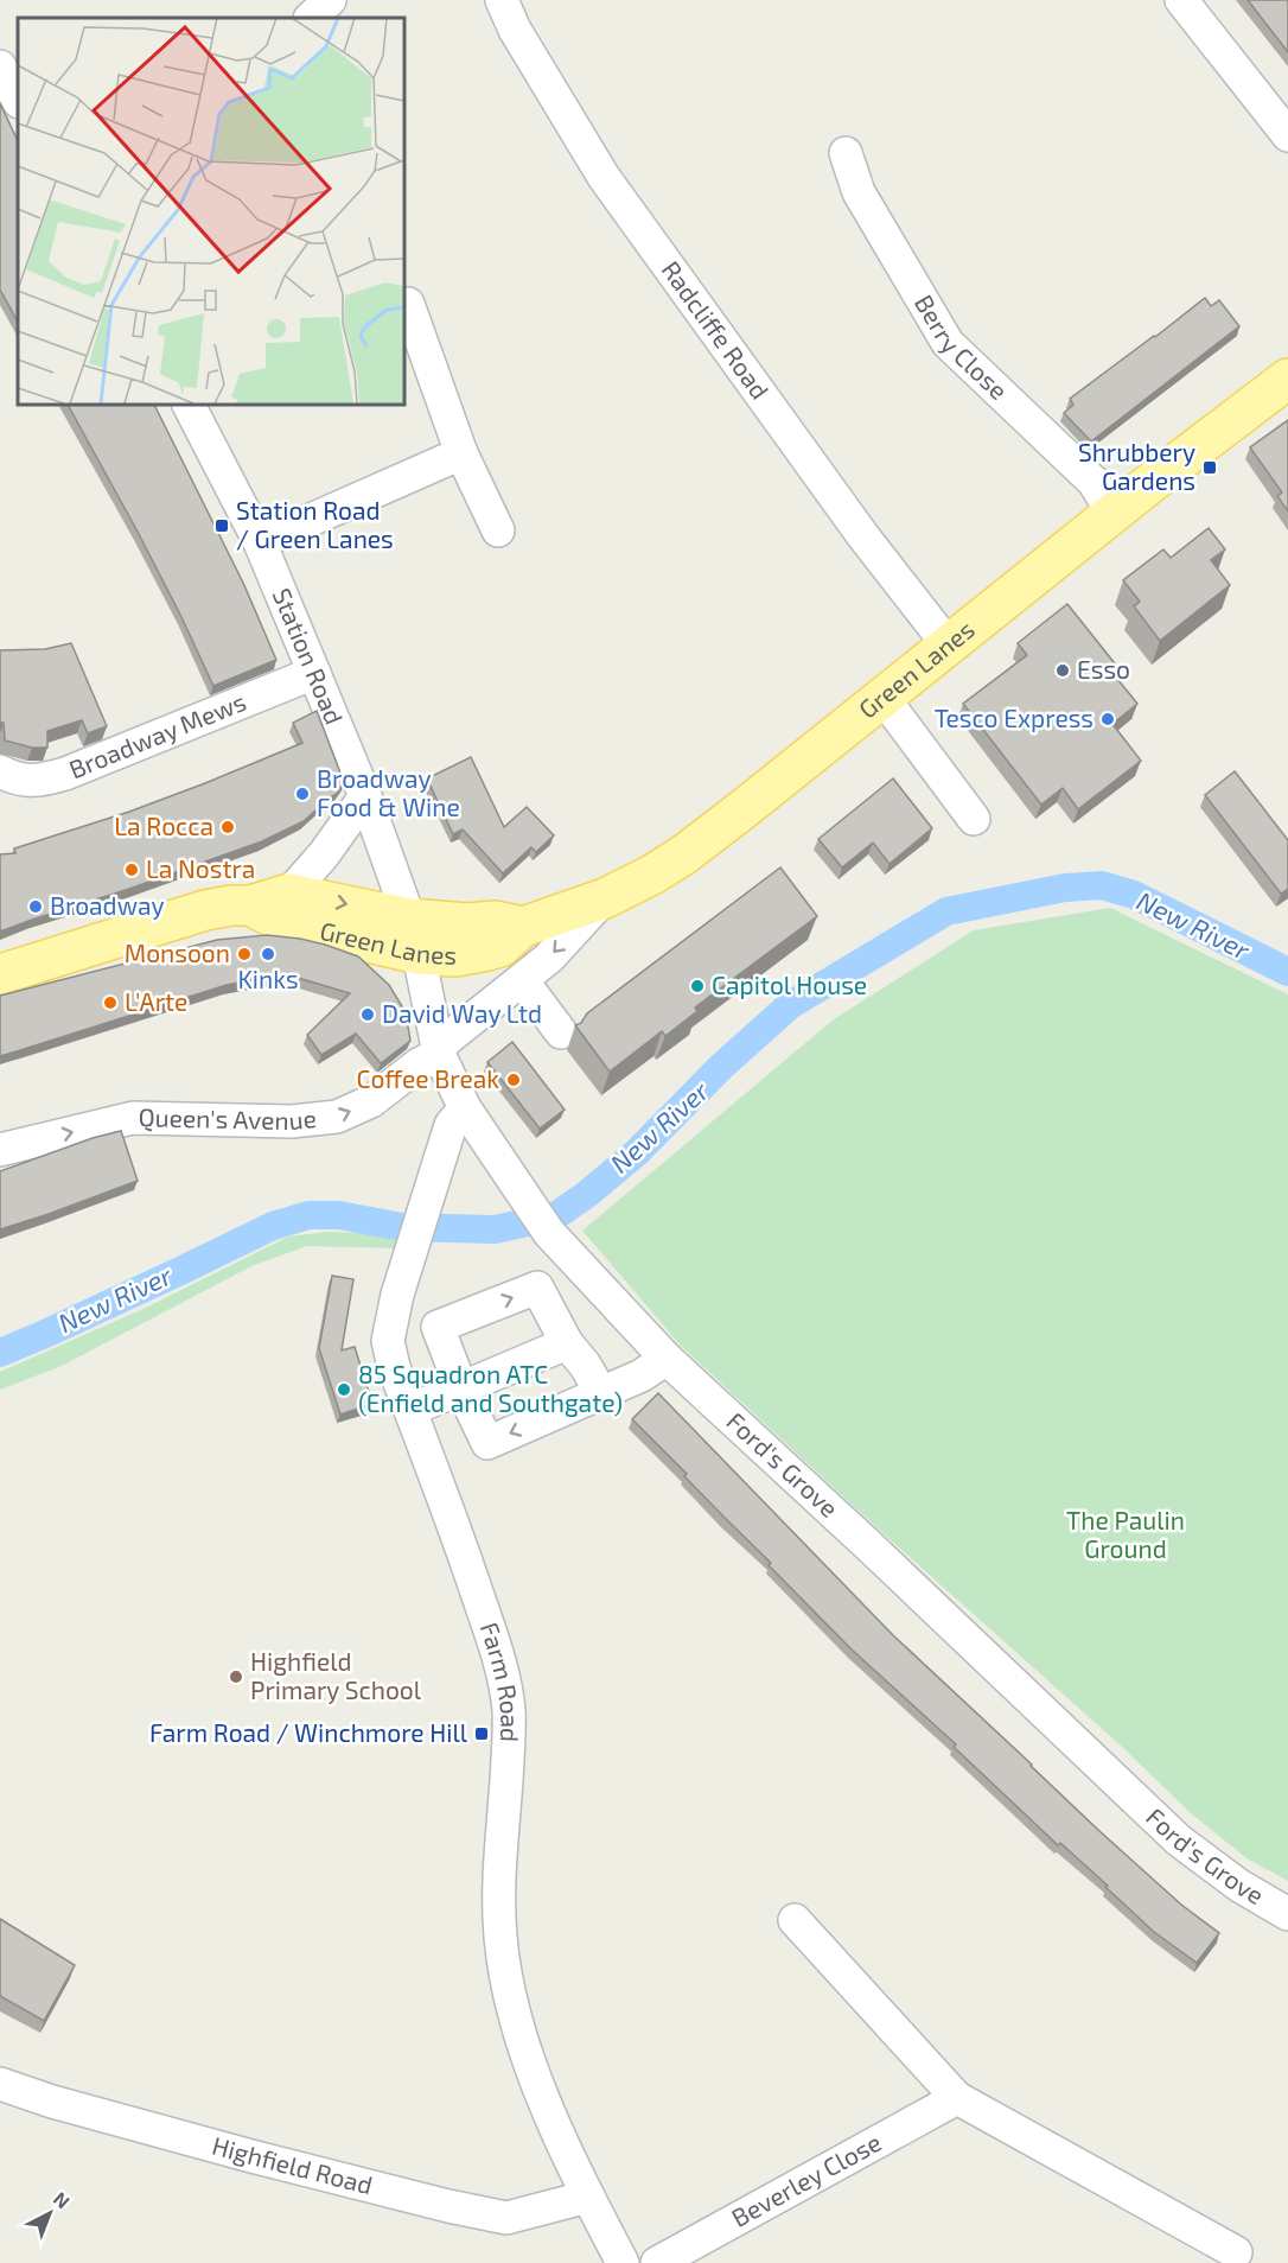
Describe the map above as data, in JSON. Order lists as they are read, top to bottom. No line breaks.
{"streets":{"main road":["Green Lanes"],"street":["Radcliffe Road","Berry Close","Station Road","Broadway Mews","Queen's Avenue","Ford's Grove","Farm Road","Highfield Road","Beverley Close"]},"crossings":[["Radcliffe Road","Green Lanes"],["Berry Close","Green Lanes"],["Station Road","Green Lanes"],["Station Road","Broadway Mews"],["Station Road","Ford's Grove"],["Green Lanes","Queen's Avenue"],["Green Lanes","Ford's Grove"],["Queen's Avenue","Ford's Grove"],["Ford's Grove","Farm Road"],["Farm Road","Highfield Road"]],"water":["New River"],"parks":["The Paulin Ground"],"places":{"transit":["Shrubbery Gardens","Station Road / Green Lanes","Farm Road / Winchmore Hill"],"other":["Esso","Tesco Express","Broadway Food & Wine","La Rocca","La Nostra","Broadway","Monsoon","Kinks","Capitol House","L'Arte","David Way Ltd","Coffee Break","85 Squadron ATC (Enfield and Southgate)","Highfield Primary School"]},"north":"top right"}
